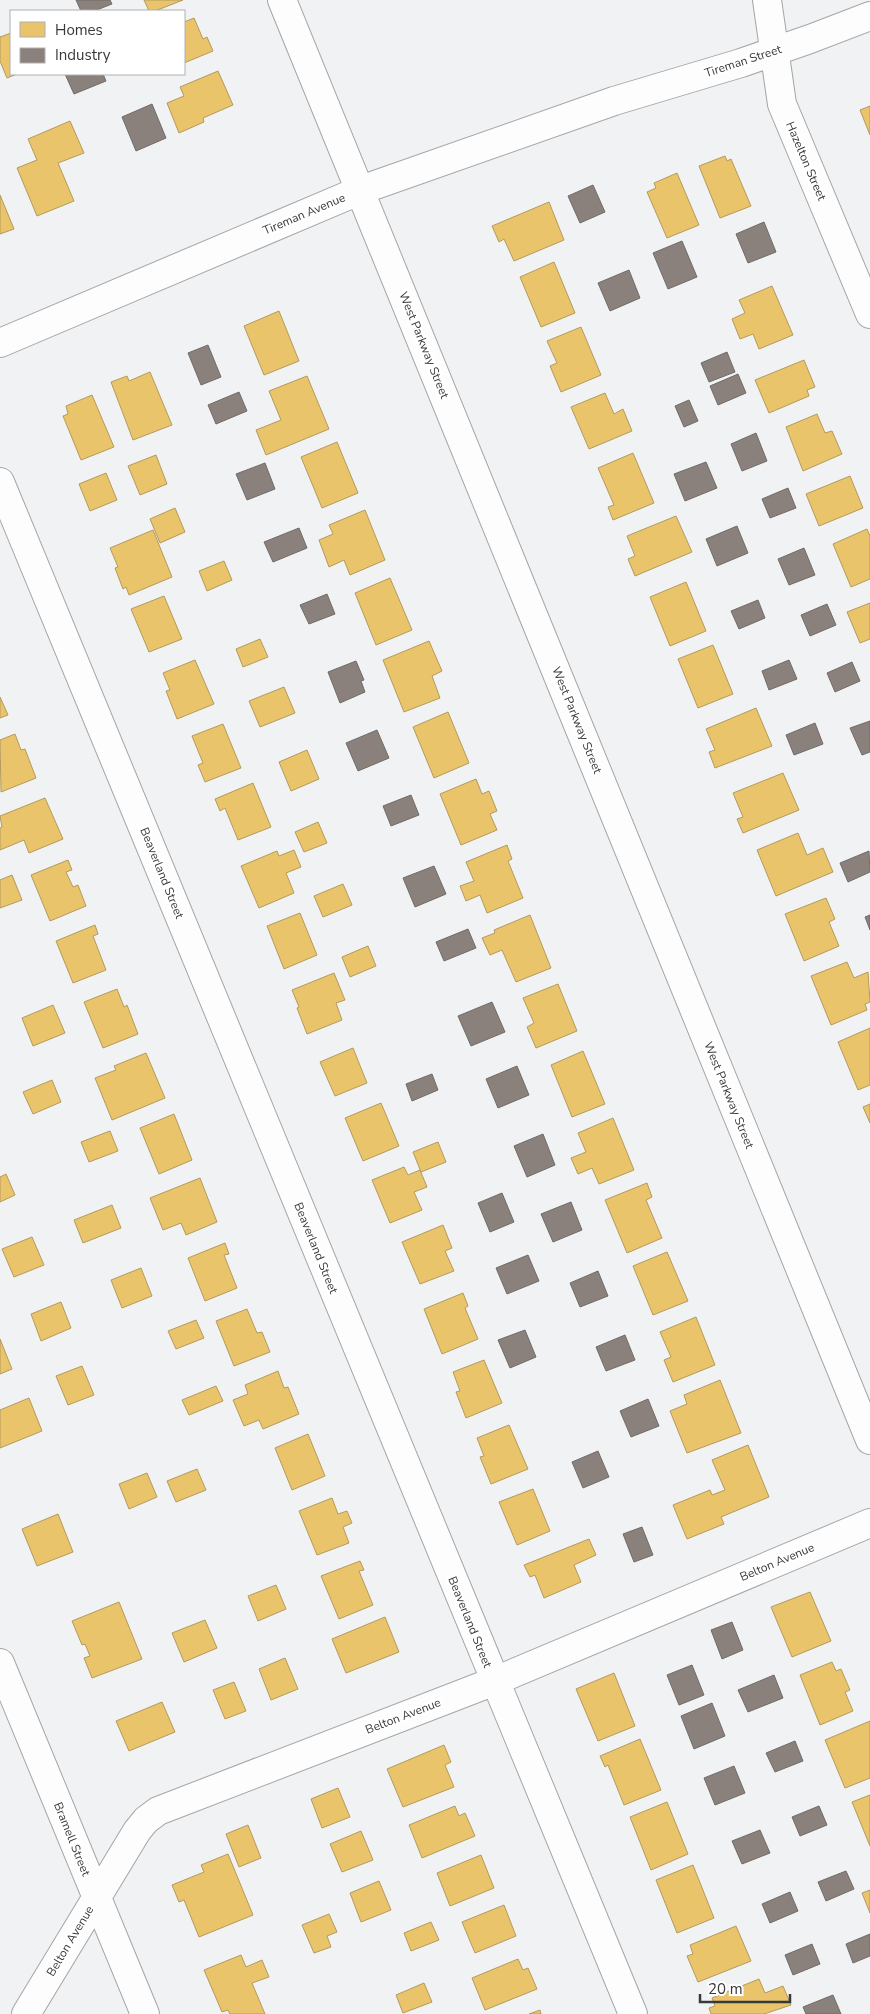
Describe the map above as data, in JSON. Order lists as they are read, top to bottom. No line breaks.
{"streets":{"street":["Tireman Street","Hazelton Street","Tireman Avenue","West Parkway Street","Beaverland Street","Belton Avenue","Bramell Street"]},"crossings":[["Tireman Street","Hazelton Street"],["Tireman Street","Tireman Avenue"],["Tireman Avenue","West Parkway Street"],["Beaverland Street","Belton Avenue"],["Belton Avenue","Bramell Street"]],"legend":["Homes","Industry"],"scale_bar":"20 m"}
